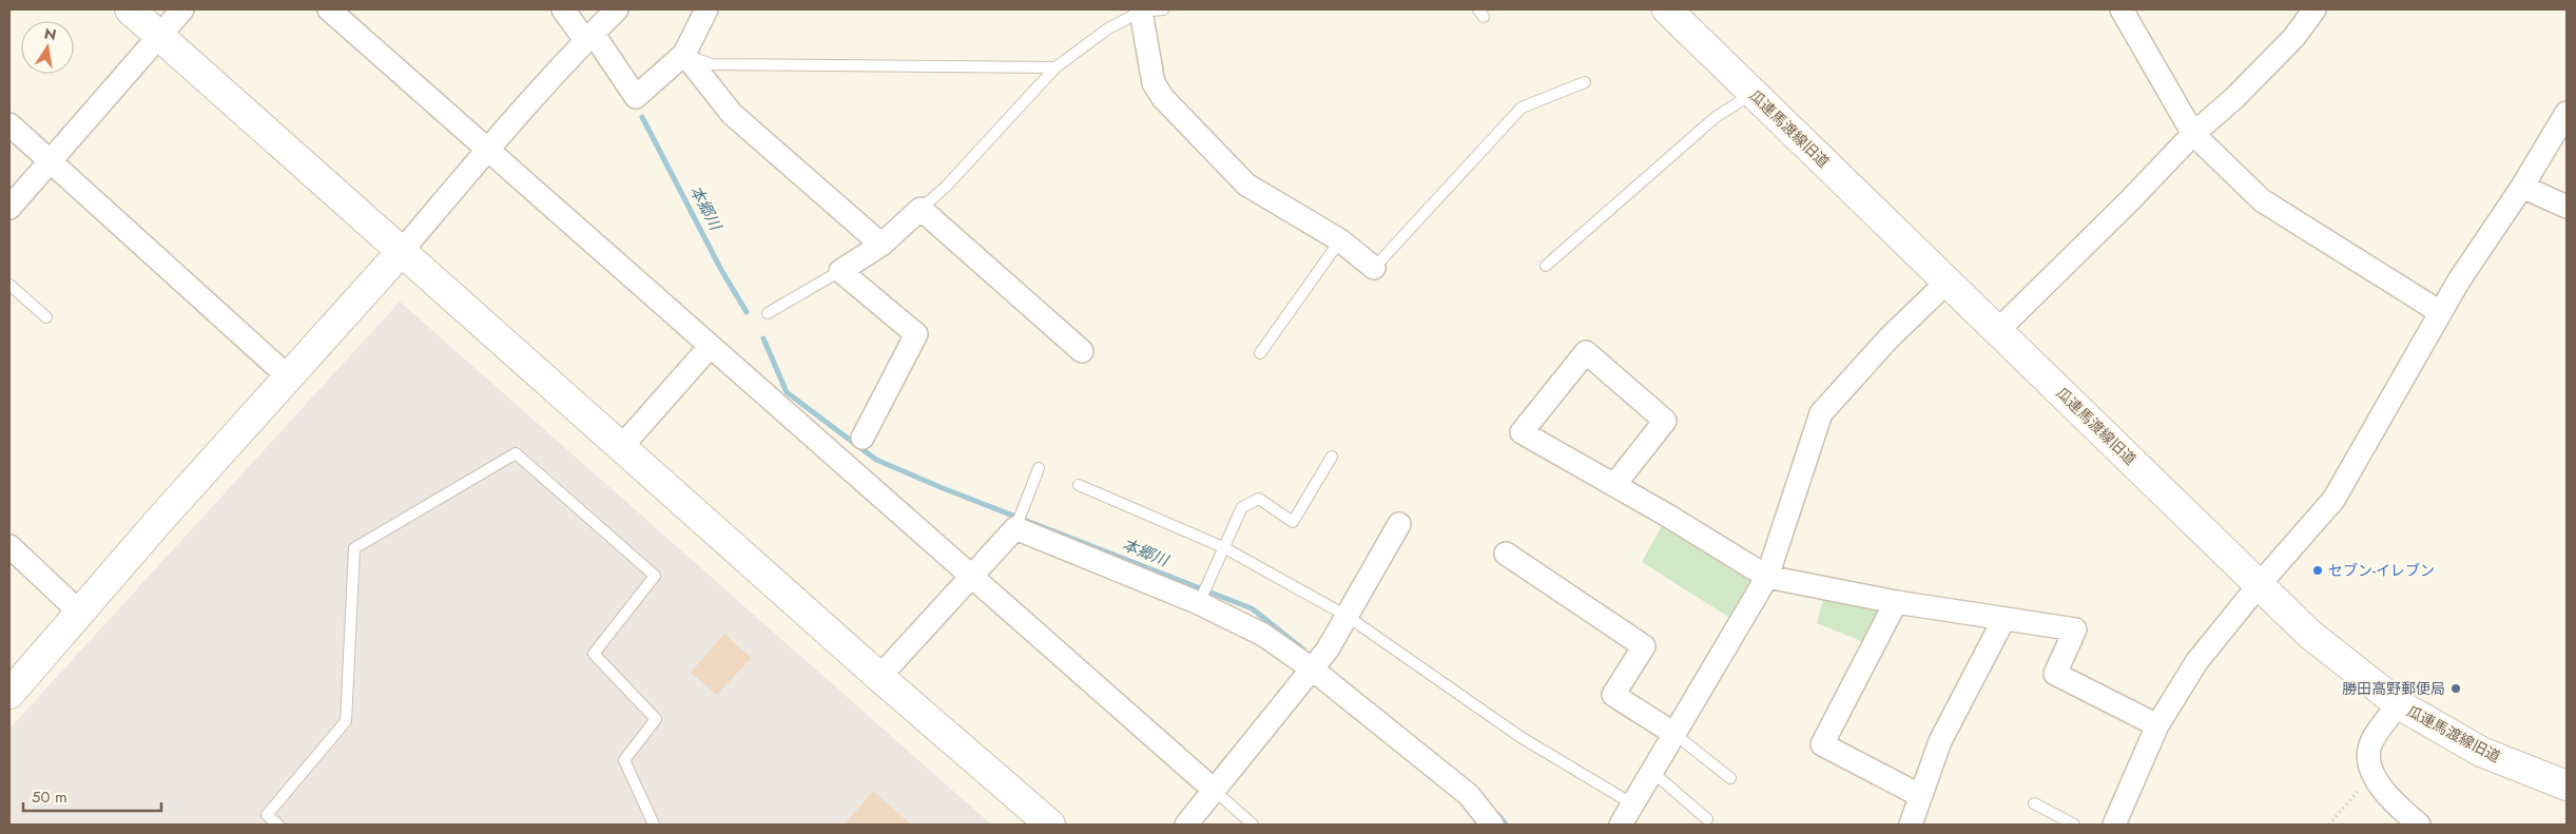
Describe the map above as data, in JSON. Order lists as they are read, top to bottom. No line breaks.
{"streets":{"street":["瓜連馬渡線旧道"]},"water":["本郷川"],"places":["セブン-イレブン","勝田高野郵便局"],"scale_bar":"50 m","north":"top"}
